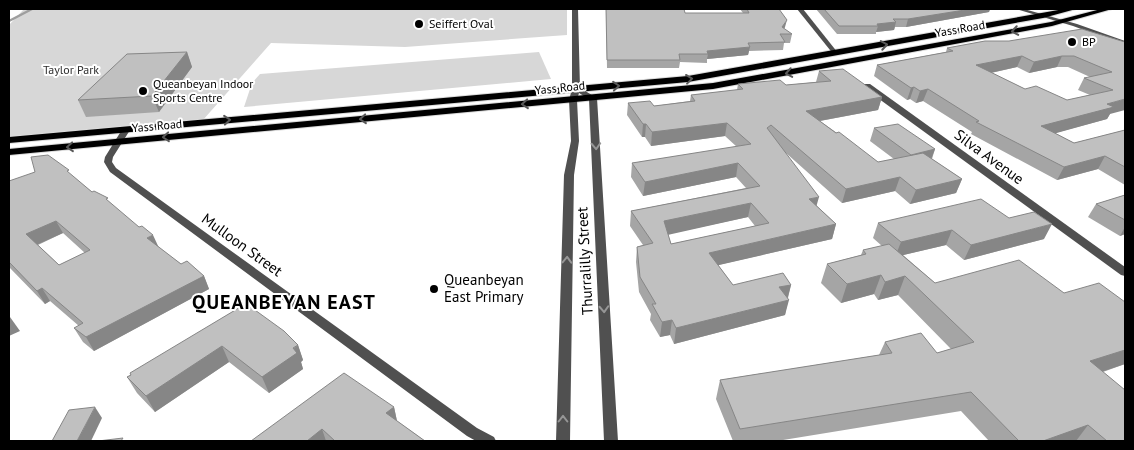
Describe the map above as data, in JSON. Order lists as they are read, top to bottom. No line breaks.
{"streets":{"main road":["Yass Road"],"street":["Silva Avenue","Mulloon Street","Thurralilly Street"]},"crossings":[["Yass Road","Mulloon Street"],["Yass Road","Thurralilly Street"]],"districts":["QUEANBEYAN EAST"],"parks":["Taylor Park"],"places":["Seiffert Oval","BP","Queanbeyan Indoor Sports Centre","Queanbeyan East Primary"]}
